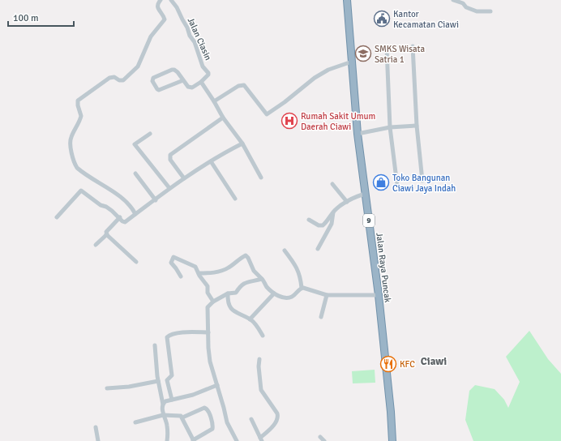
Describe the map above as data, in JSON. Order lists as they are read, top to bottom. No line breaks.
{"streets":{"highway":["9","Jalan Raya Puncak"],"street":["Jalan Ciasin"]},"districts":["Ciawi"],"places":{"public building":["Kantor Kecamatan Ciawi"],"school or university":["SMKS Wisata Satria 1"],"hospital":["Rumah Sakit Umum Daerah Ciawi"],"shop":["Toko Bangunan Ciawi Jaya Indah"],"restaurant":["KFC"]},"scale_bar":"100 m"}
